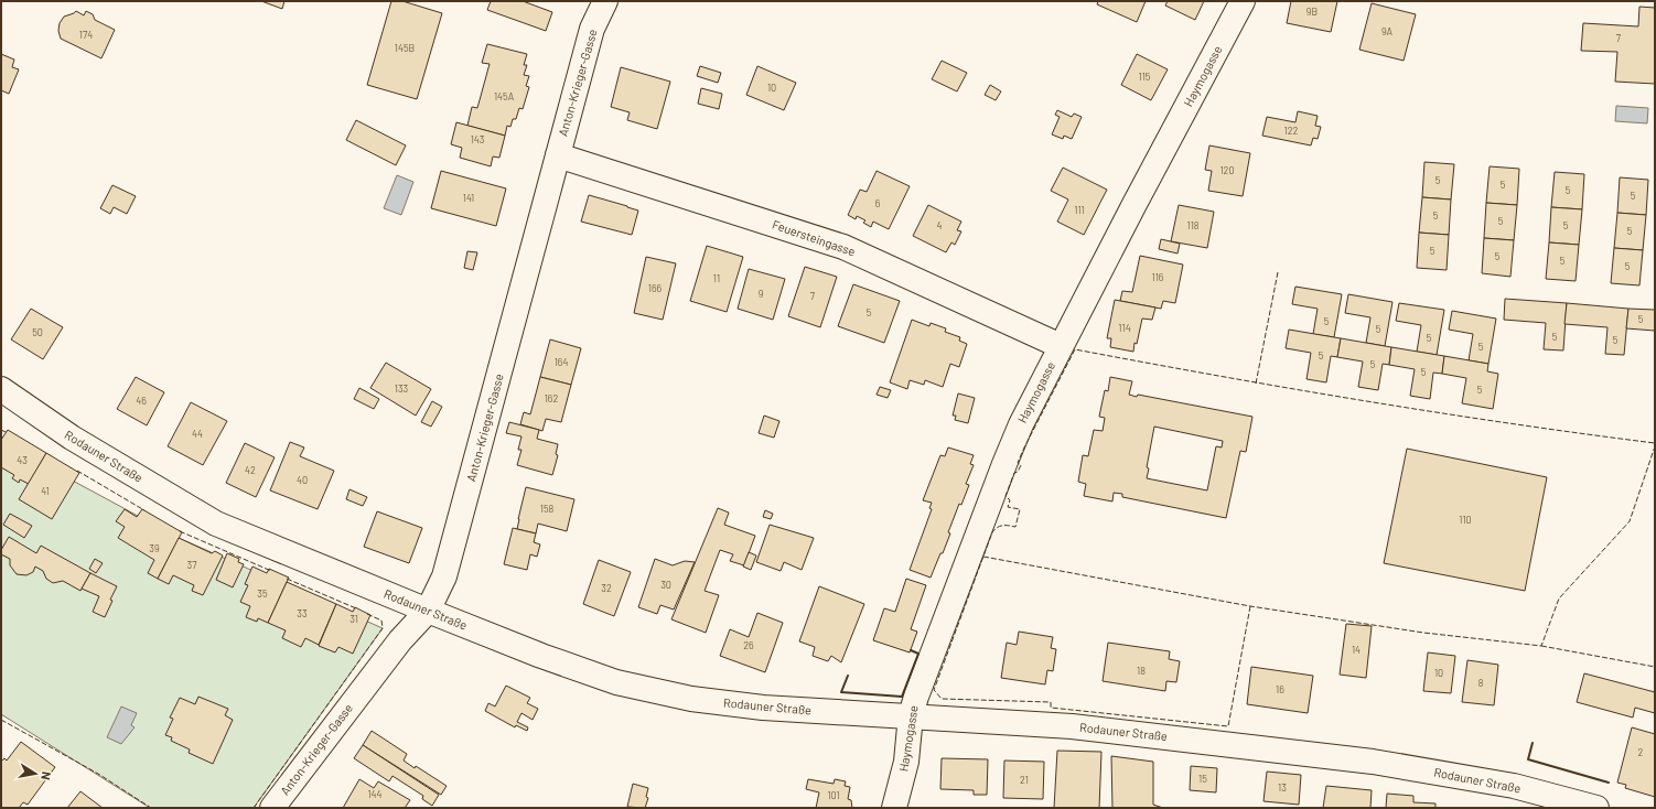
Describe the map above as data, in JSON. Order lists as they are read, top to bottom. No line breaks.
{"streets":{"street":["Haymogasse","Anton-Krieger-Gasse","Feuersteingasse","Rodauner Straße"]},"crossings":[["Haymogasse","Feuersteingasse"],["Haymogasse","Rodauner Straße"],["Anton-Krieger-Gasse","Feuersteingasse"],["Anton-Krieger-Gasse","Rodauner Straße"]],"house_numbers":["9B","9A","174","7","145B","115","10","145A","122","143","120","5","5","5","5","141","6","111","5","5","4","118","5","5","5","5","5","5","116","11","166","9","7","5","5","5","114","5","50","5","5","5","5","5","164","5","5","133","5","162","46","44","43","42","40","41","158","110","39","37","30","32","35","33","31","26","14","18","10","8","16","2","15","21","13","144","101"],"north":"right"}
